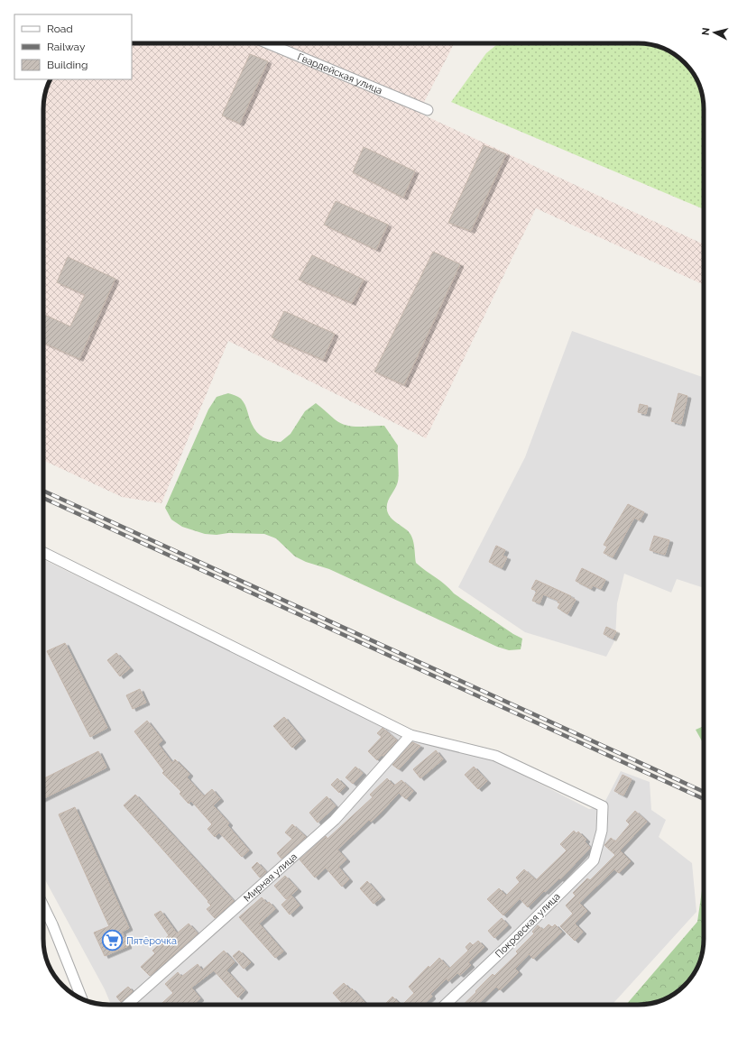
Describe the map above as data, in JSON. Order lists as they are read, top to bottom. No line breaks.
{"streets":{"street":["Гвардейская улица","Мирная улица","Покровская улица"]},"crossings":[["Мирная улица","Покровская улица"]],"places":{"supermarket":["Пятёрочка"]},"legend":["Road","Railway","Building"],"north":"left"}
